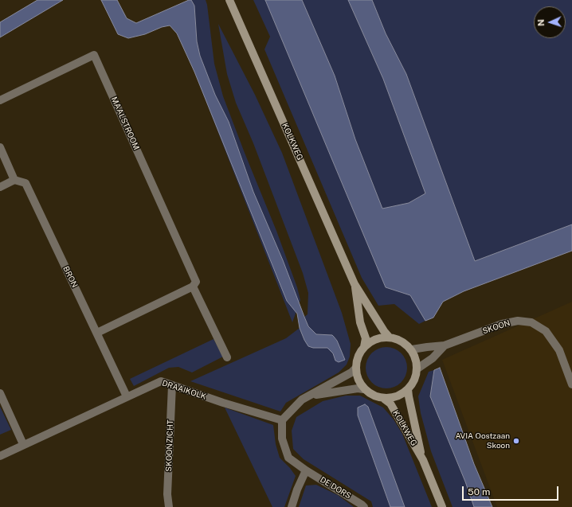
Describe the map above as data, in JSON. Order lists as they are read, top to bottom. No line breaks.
{"streets":{"street":["MAALSTROOM","KOLKWEG","BRON","SKOON","DRAAIKOLK","SKOONZICHT","DE DORS"]},"crossings":[["KOLKWEG","SKOON"],["BRON","DRAAIKOLK"],["DRAAIKOLK","SKOONZICHT"]],"places":["AVIA Oostzaan Skoon"],"scale_bar":"50 m","north":"left"}
